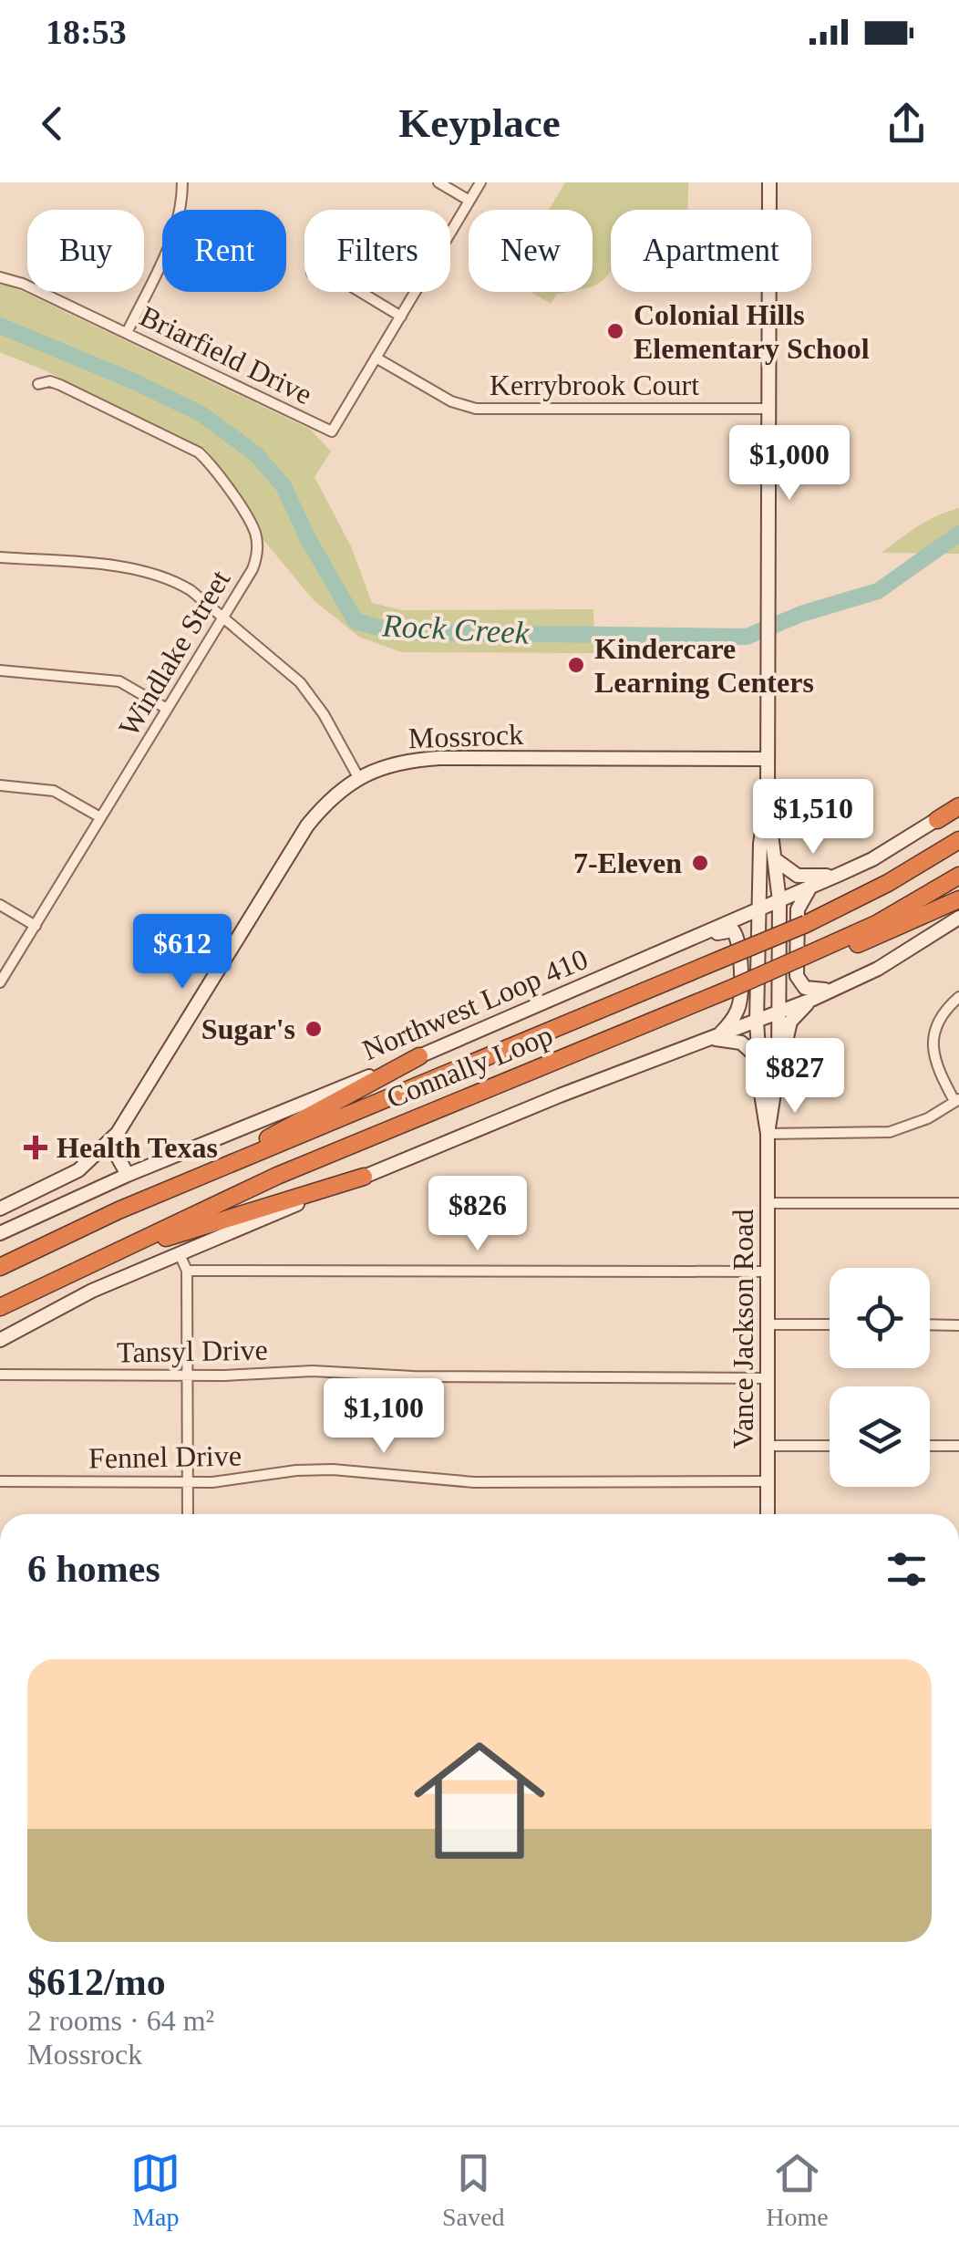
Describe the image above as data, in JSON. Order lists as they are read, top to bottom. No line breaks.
{"streets":{"highway":["Connally Loop"],"main road":["Mossrock","Northwest Loop 410","Vance Jackson Road"],"street":["Briarfield Drive","Kerrybrook Court","Windlake Street","Tansyl Drive","Fennel Drive"]},"crossings":[["Briarfield Drive","Kerrybrook Court"],["Kerrybrook Court","Vance Jackson Road"],["Mossrock","Vance Jackson Road"],["Northwest Loop 410","Vance Jackson Road"],["Vance Jackson Road","Tansyl Drive"],["Vance Jackson Road","Fennel Drive"]],"water":["Rock Creek"],"places":{"other":["Colonial Hills Elementary School","Kindercare Learning Centers","7-Eleven","Sugar's"],"health":["Health Texas"]},"page":{"status":"18:53","header":"Keyplace","chip":["Buy","Rent","Filters","New","Apartment"],"price":["$1,000","$1,510","$612","$827","$826","$1,100"],"heading":"6 homes","list":[{"name":"$612/mo","note":"2 rooms · 64 m² · Mossrock"}],"tabs":["Map","Saved","Home"]}}
